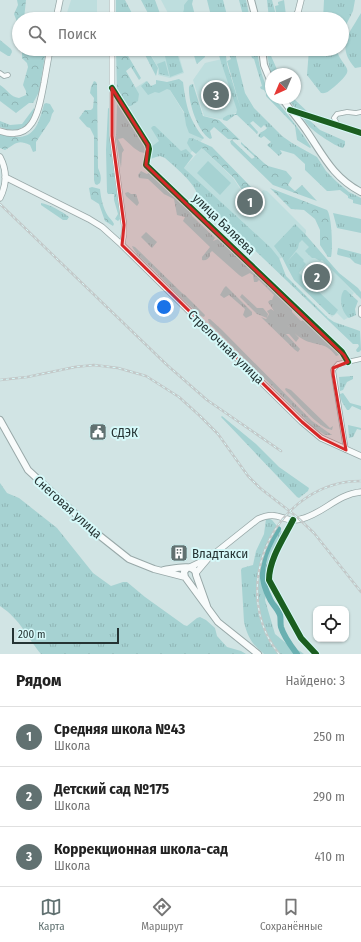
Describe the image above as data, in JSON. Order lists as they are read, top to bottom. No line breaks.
{"streets":{"main road":["Стрелочная улица","Снеговая улица"],"street":["улица Баляева"]},"places":{"public building":["СДЭК"],"building":["Владтакси"]},"scale_bar":"200 m","north":"bottom left","page":{"search":"Поиск","pins":["3","1","2"],"scale":"200 m","heading":["Рядом","Найдено: 3"],"list":[{"mark":"1","name":"Средняя школа №43","note":"Школа","value":"250 m"},{"mark":"2","name":"Детский сад №175","note":"Школа","value":"290 m"},{"mark":"3","name":"Коррекционная школа-сад","note":"Школа","value":"410 m"}],"nav":["Карта","Маршрут","Сохранённые"]}}
